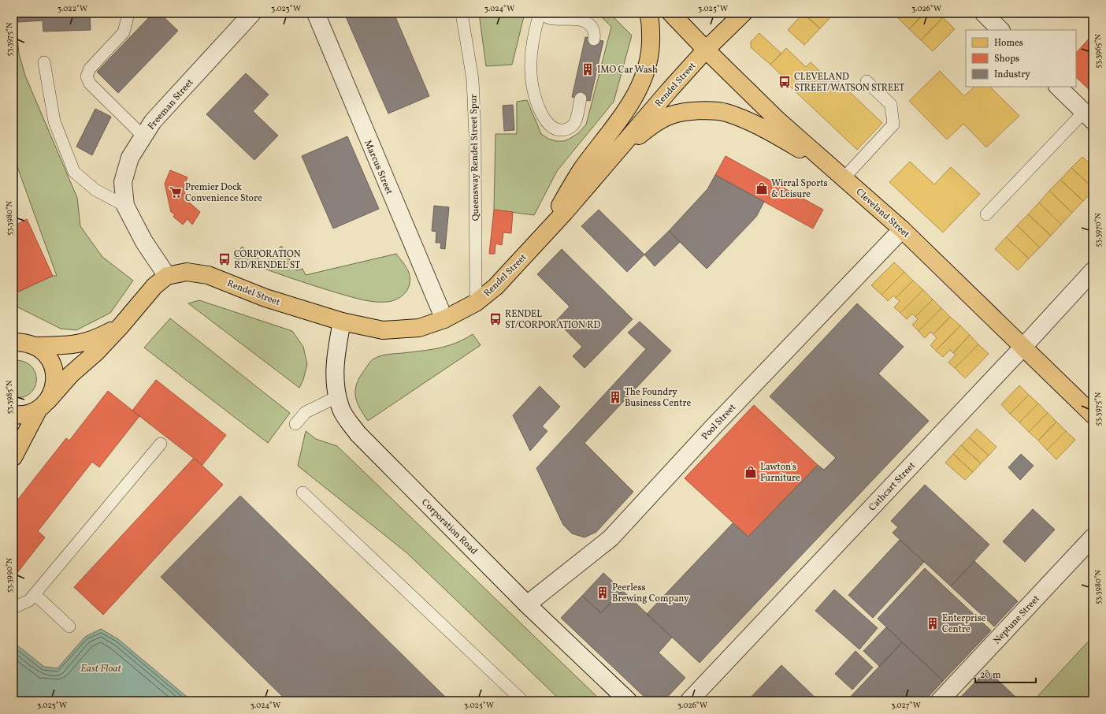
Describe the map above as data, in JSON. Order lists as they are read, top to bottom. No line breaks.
{"streets":{"main road":["Rendel Street","Cleveland Street"],"street":["Freeman Street","Marcus Street","Pool Street","Cathcart Street","Corporation Road","Neptune Street"],"lane":["Queensway Rendel Street Spur"]},"crossings":[["Rendel Street","Freeman Street"],["Rendel Street","Queensway Rendel Street Spur"],["Rendel Street","Marcus Street"],["Rendel Street","Cleveland Street"],["Rendel Street","Corporation Road"],["Cleveland Street","Pool Street"],["Cleveland Street","Cathcart Street"],["Pool Street","Corporation Road"]],"water":["East Float"],"places":{"building":["IMO Car Wash","The Foundry Business Centre","Peerless Brewing Company","Enterprise Centre"],"bus stop":["CLEVELAND STREET/WATSON STREET","CORPORATION RD/RENDEL ST","RENDEL ST/CORPORATION RD"],"shop":["Wirral Sports & Leisure","Lawton's Furniture"],"supermarket":["Premier Dock Convenience Store"]},"legend":["Homes","Shops","Industry"],"scale_bar":"20 m","coordinates":["3.022°W","3.023°W","3.024°W","3.025°W","3.026°W","53.3975°N","53.3965°N","53.3980°N","53.3970°N","53.3985°N","53.3990°N","3.027°W"]}
